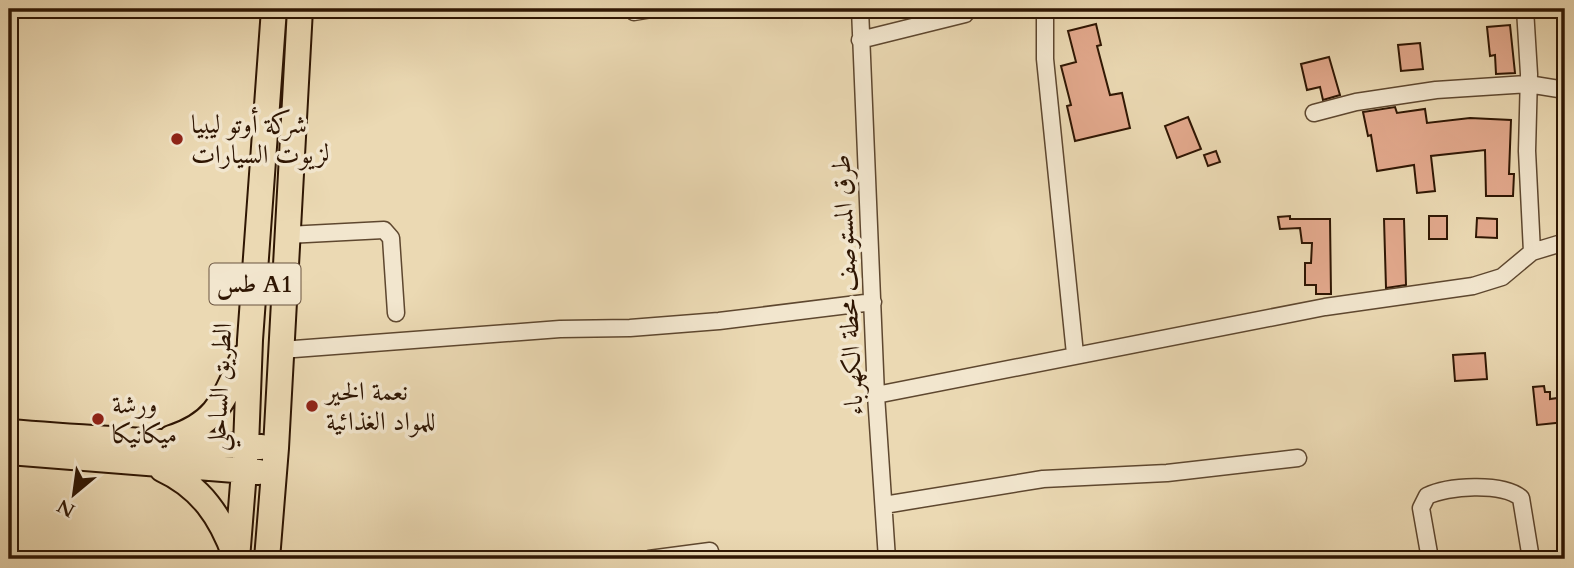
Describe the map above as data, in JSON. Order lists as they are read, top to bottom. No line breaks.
{"streets":{"highway":["طس A1","الطريق الساحلي"],"street":["طرق المستوصف محطة الكهرباء"]},"places":["شركة أوتو ليبيا لزيوت السيارات","نعمة الخير للمواد الغذائية","ورشة ميكانيكا"],"north":"bottom left"}
